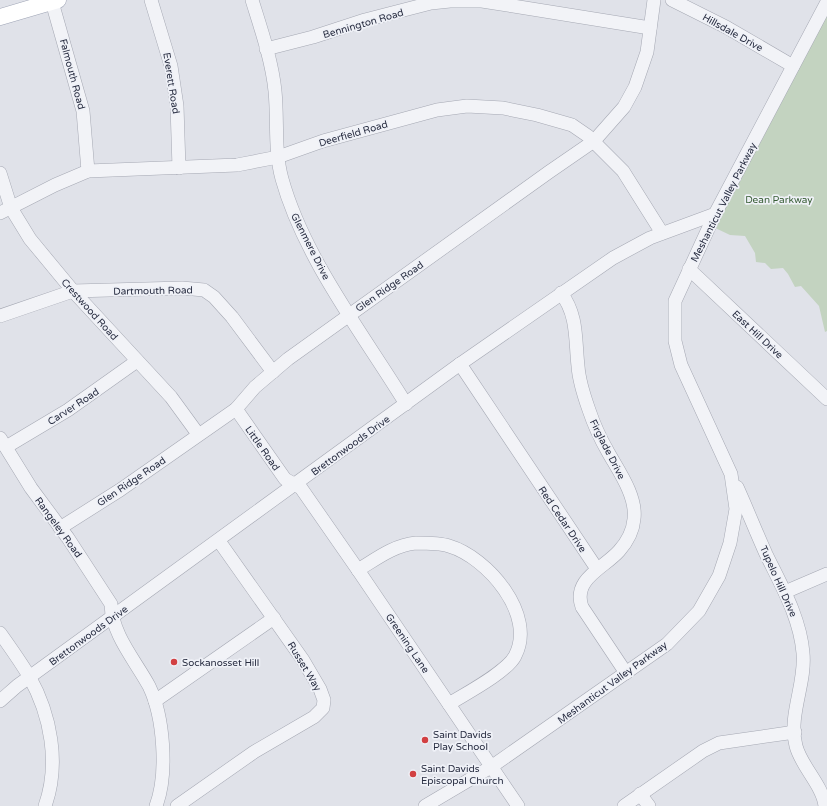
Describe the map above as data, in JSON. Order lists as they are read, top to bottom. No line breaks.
{"streets":{"street":["Bennington Road","Hillsdale Drive","Falmouth Road","Everett Road","Deerfield Road","Meshanticut Valley Parkway","Glenmere Drive","Glen Ridge Road","Dartmouth Road","Crestwood Road","East Hill Drive","Carver Road","Brettonwoods Drive","Little Road","Firglade Drive","Red Cedar Drive","Rangeley Road","Tupelo Hill Drive","Greening Lane","Russet Way"]},"crossings":[["Bennington Road","Glenmere Drive"],["Bennington Road","Glen Ridge Road"],["Hillsdale Drive","Meshanticut Valley Parkway"],["Falmouth Road","Deerfield Road"],["Everett Road","Deerfield Road"],["Deerfield Road","Glenmere Drive"],["Deerfield Road","Glen Ridge Road"],["Deerfield Road","Crestwood Road"],["Deerfield Road","Brettonwoods Drive"],["Meshanticut Valley Parkway","East Hill Drive"],["Meshanticut Valley Parkway","Brettonwoods Drive"],["Meshanticut Valley Parkway","Tupelo Hill Drive"],["Meshanticut Valley Parkway","Greening Lane"],["Glenmere Drive","Glen Ridge Road"],["Glenmere Drive","Brettonwoods Drive"],["Glen Ridge Road","Dartmouth Road"],["Glen Ridge Road","Crestwood Road"],["Glen Ridge Road","Little Road"],["Glen Ridge Road","Rangeley Road"],["Dartmouth Road","Crestwood Road"],["Crestwood Road","Carver Road"],["Carver Road","Rangeley Road"],["Brettonwoods Drive","Little Road"],["Brettonwoods Drive","Firglade Drive"],["Brettonwoods Drive","Red Cedar Drive"],["Brettonwoods Drive","Rangeley Road"],["Brettonwoods Drive","Greening Lane"],["Brettonwoods Drive","Russet Way"],["Little Road","Greening Lane"],["Firglade Drive","Red Cedar Drive"]],"parks":["Dean Parkway"],"places":["Sockanosset Hill","Saint Davids Play School","Saint Davids Episcopal Church"]}
